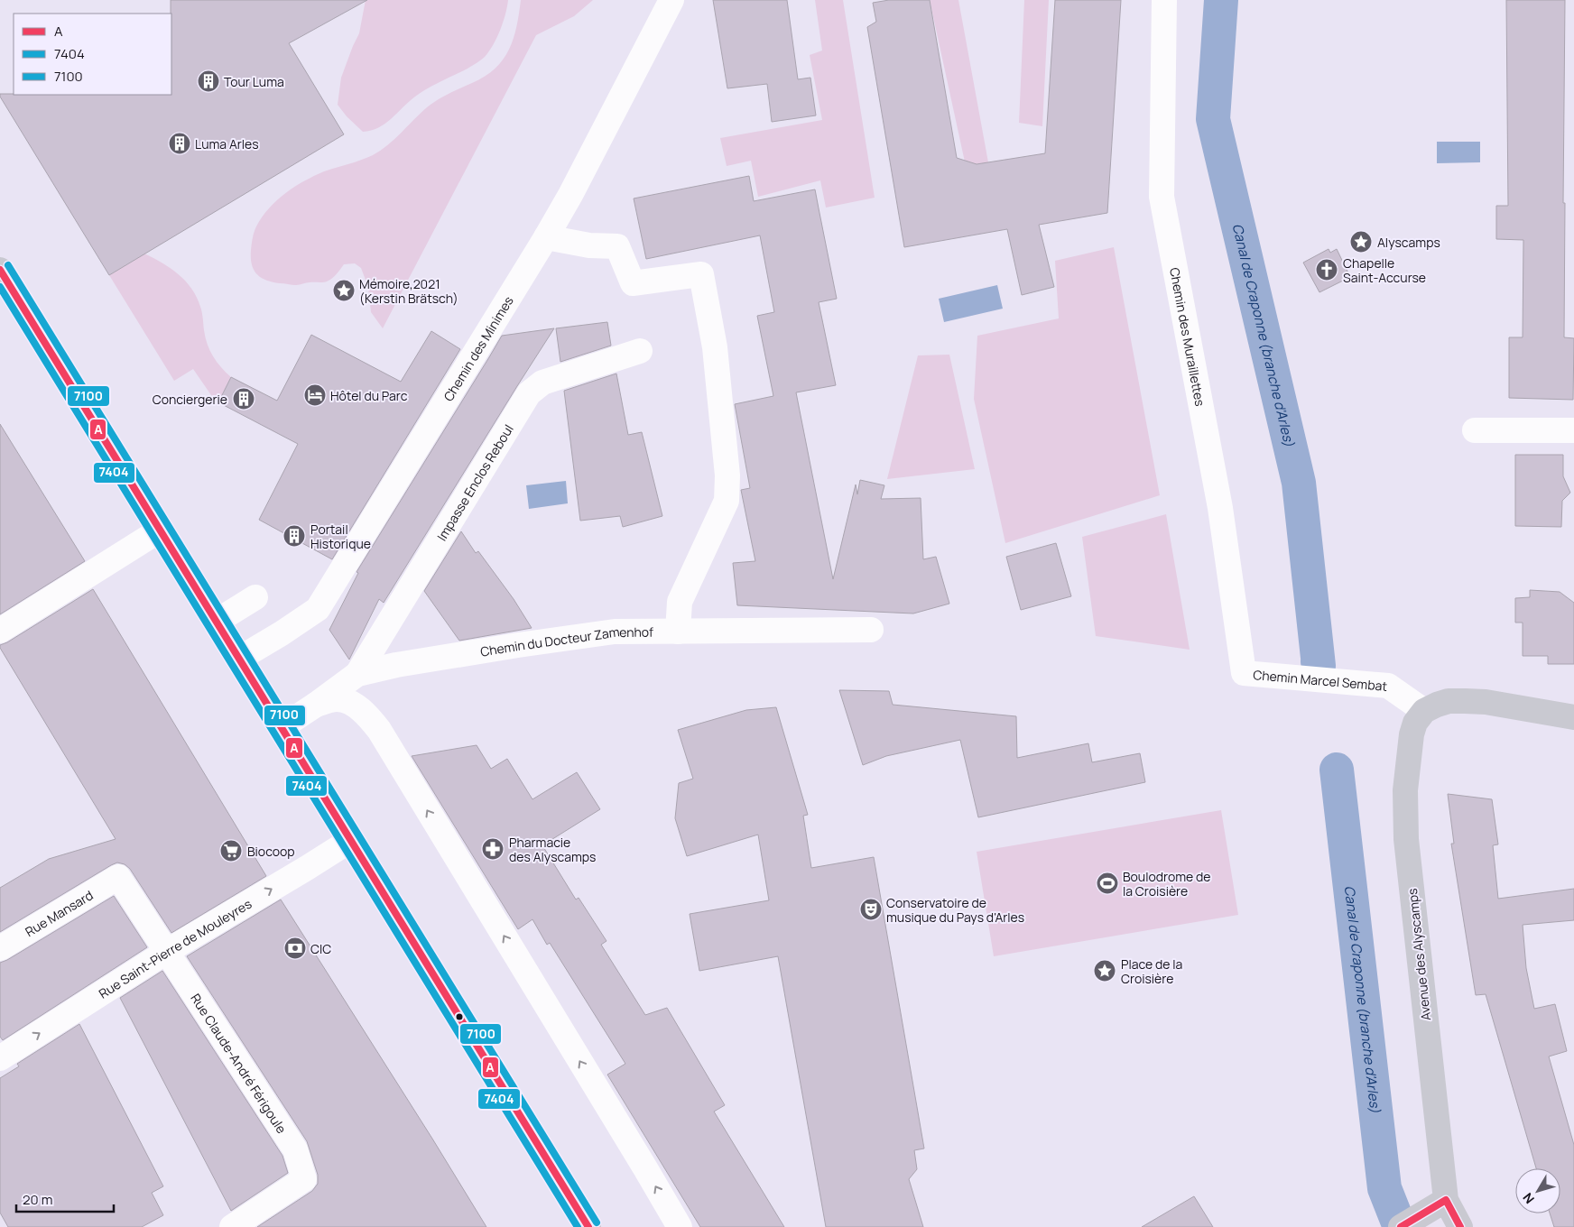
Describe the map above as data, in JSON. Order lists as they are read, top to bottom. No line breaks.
{"streets":{"main road":["Avenue des Alyscamps"],"street":["Chemin des Muraillettes","Chemin des Minimes","Impasse Enclos Reboul","Chemin du Docteur Zamenhof","Chemin Marcel Sembat","Rue Mansard","Rue Saint-Pierre de Mouleyres","Rue Claude-André Férigoule"]},"crossings":[["Chemin des Muraillettes","Chemin Marcel Sembat"],["Impasse Enclos Reboul","Chemin du Docteur Zamenhof"],["Chemin Marcel Sembat","Avenue des Alyscamps"],["Rue Mansard","Rue Claude-André Férigoule"],["Rue Saint-Pierre de Mouleyres","Rue Claude-André Férigoule"]],"one_way":["Rue Saint-Pierre de Mouleyres"],"water":["Canal de Craponne (branche d'Arles)"],"places":{"building":["Tour Luma","Luma Arles","Conciergerie","Portail Historique"],"place":["Alyscamps","Mémoire,2021 (Kerstin Brätsch)","Place de la Croisière"],"church":["Chapelle Saint-Accurse"],"hotel":["Hôtel du Parc"],"pharmacy":["Pharmacie des Alyscamps"],"supermarket":["Biocoop"],"sports":["Boulodrome de la Croisière"],"theatre":["Conservatoire de musique du Pays d'Arles"],"bank":["CIC"]},"lines":["transit line 7100","transit line A","transit line 7404"],"legend":["A","7404","7100"],"scale_bar":"20 m","north":"bottom left"}
